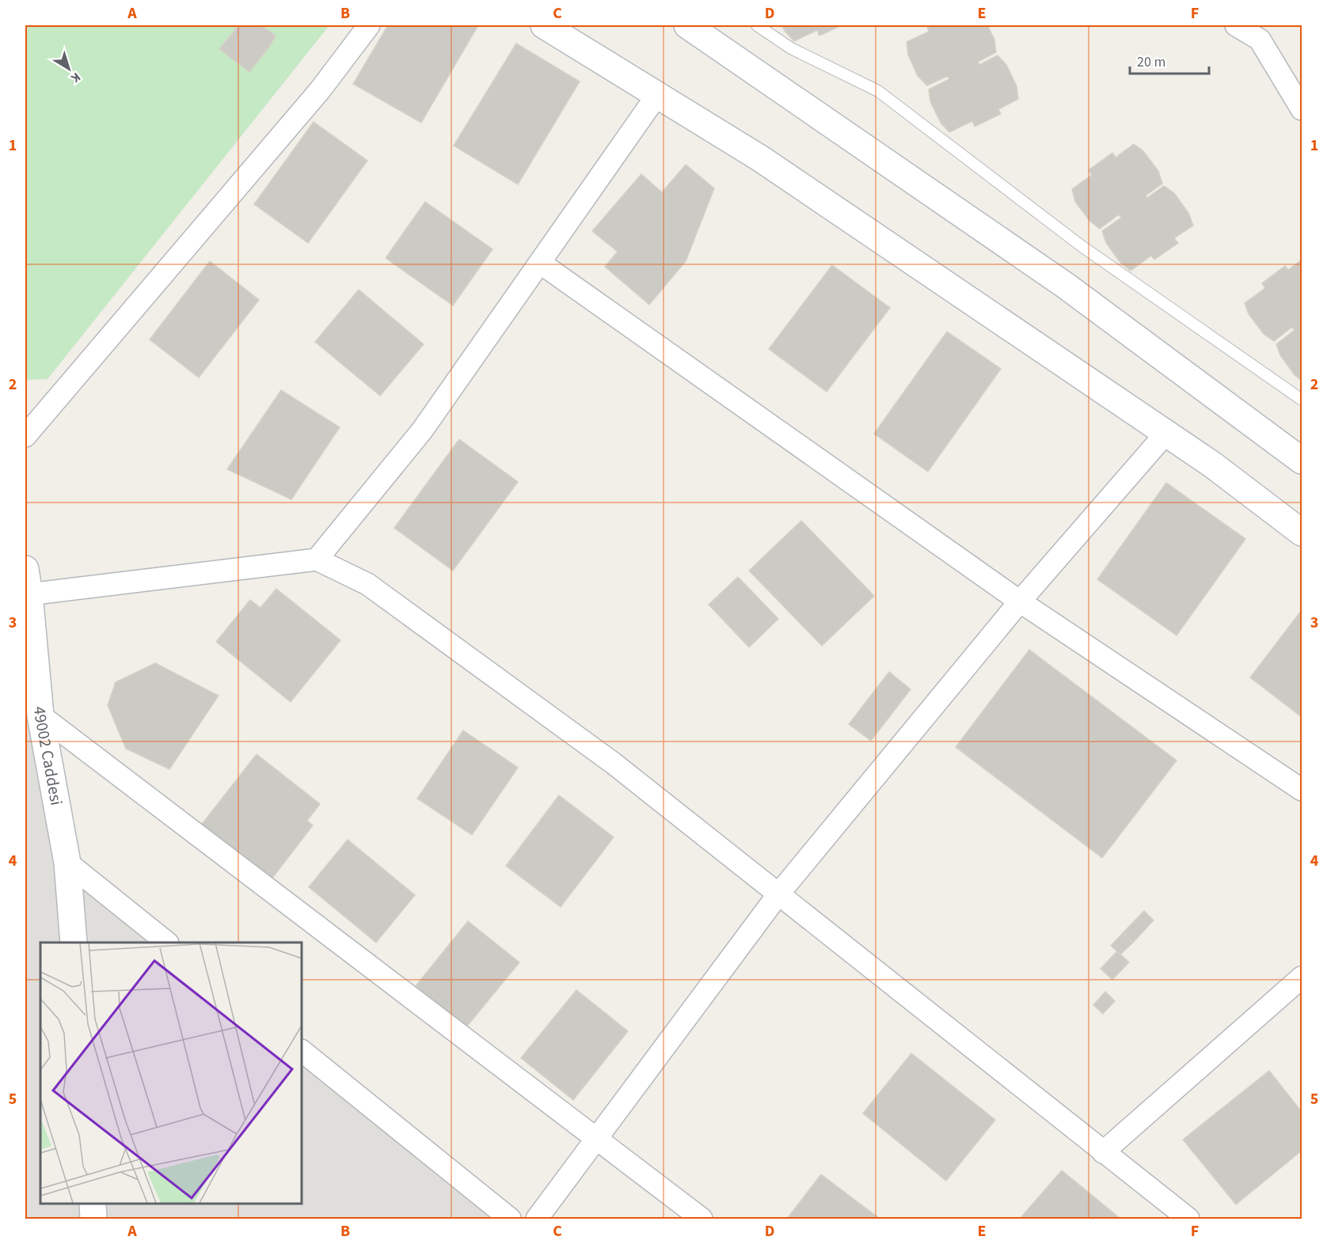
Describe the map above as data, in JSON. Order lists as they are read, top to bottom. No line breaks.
{"streets":{"street":["49002 Caddesi"]},"scale_bar":"20 m","north":"bottom right","grid":{"columns":["A","B","C","D","E","F"],"rows":["1","2","3","4","5"]}}
